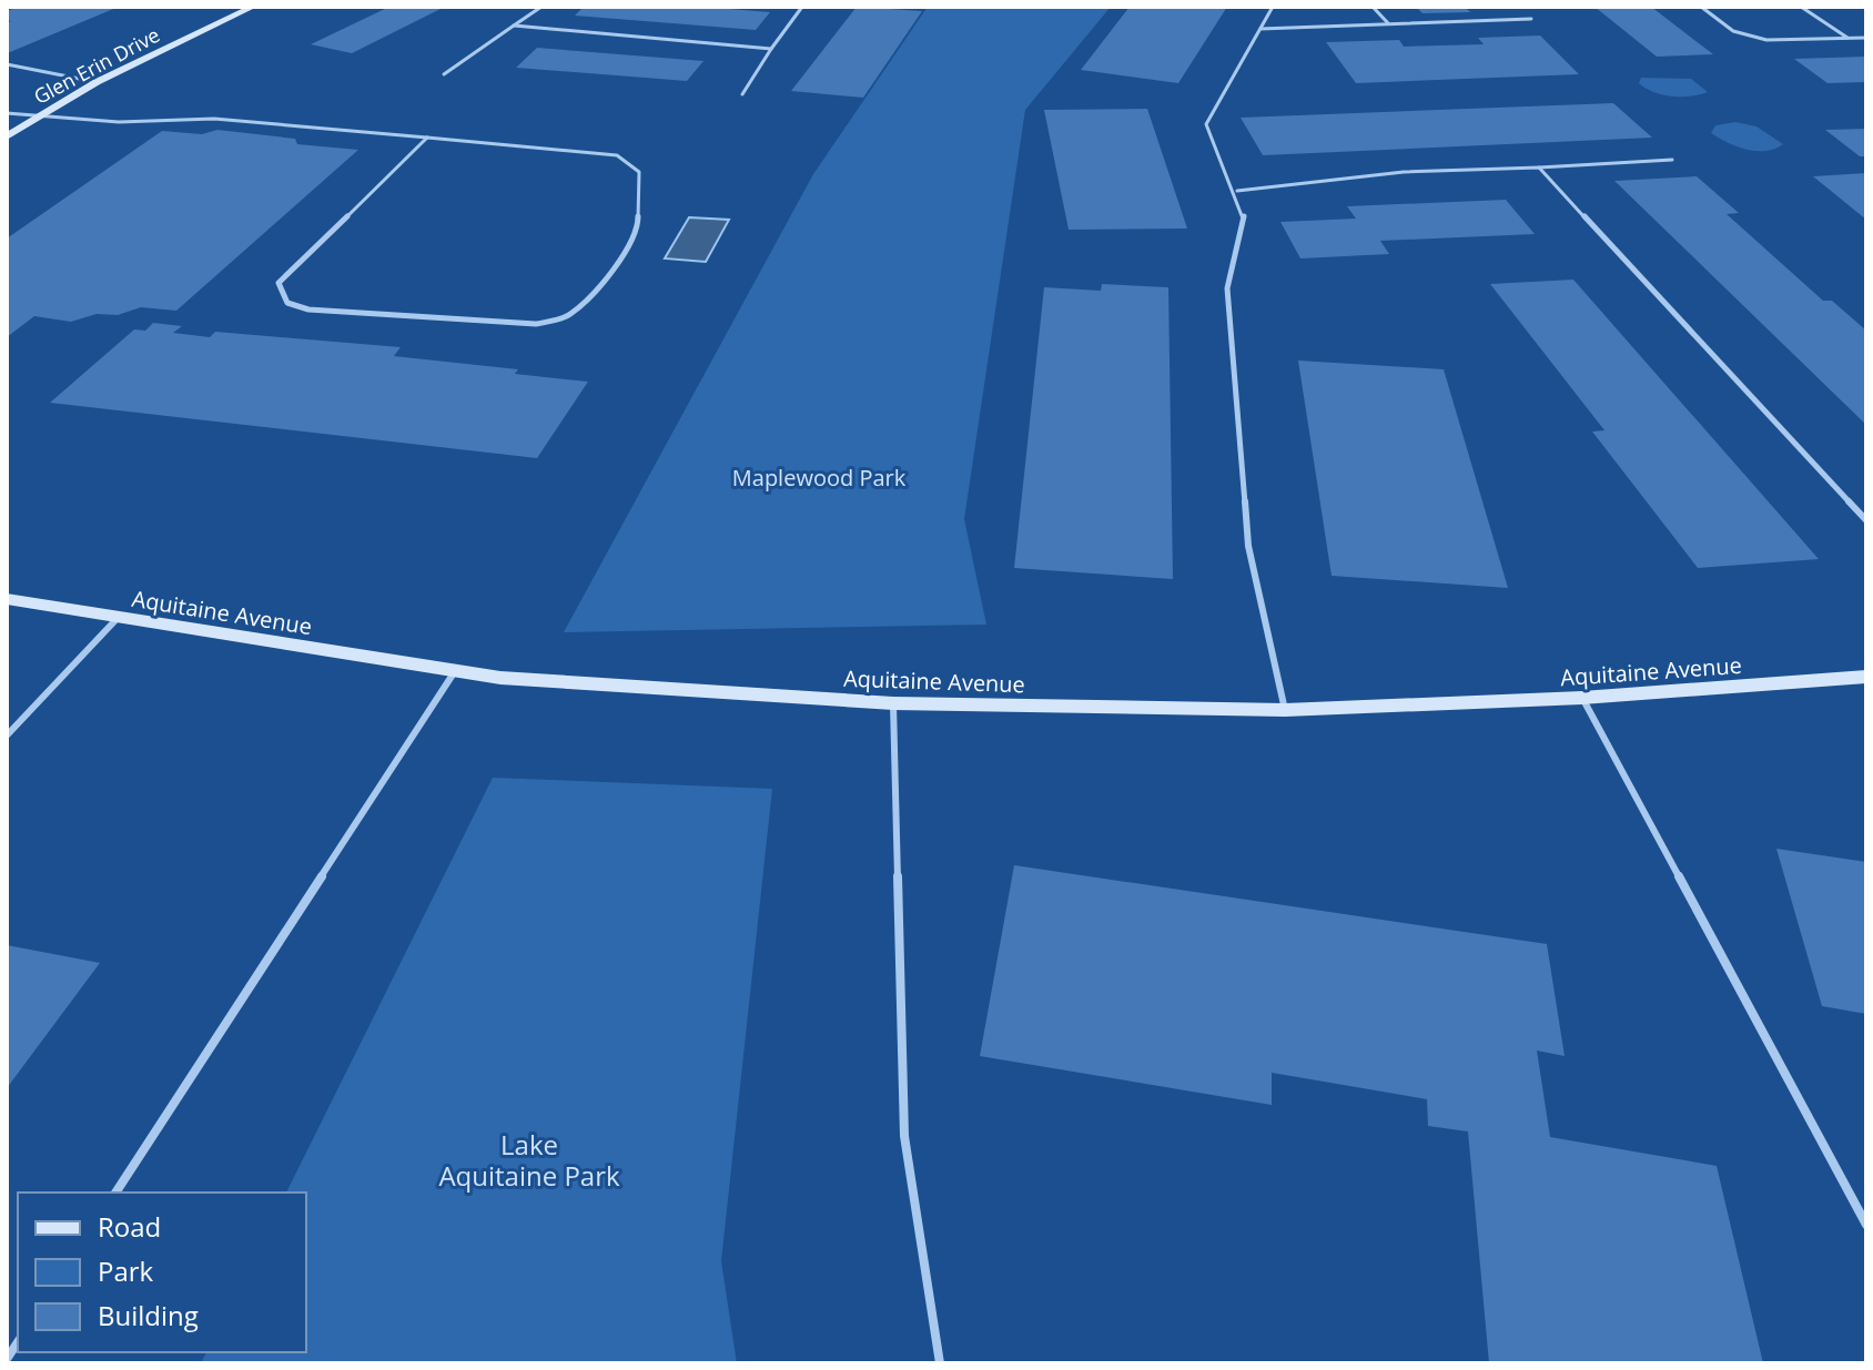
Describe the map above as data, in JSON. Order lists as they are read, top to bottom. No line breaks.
{"streets":{"street":["Glen Erin Drive","Aquitaine Avenue"]},"parks":["Maplewood Park","Lake Aquitaine Park"],"legend":["Road","Park","Building"]}
